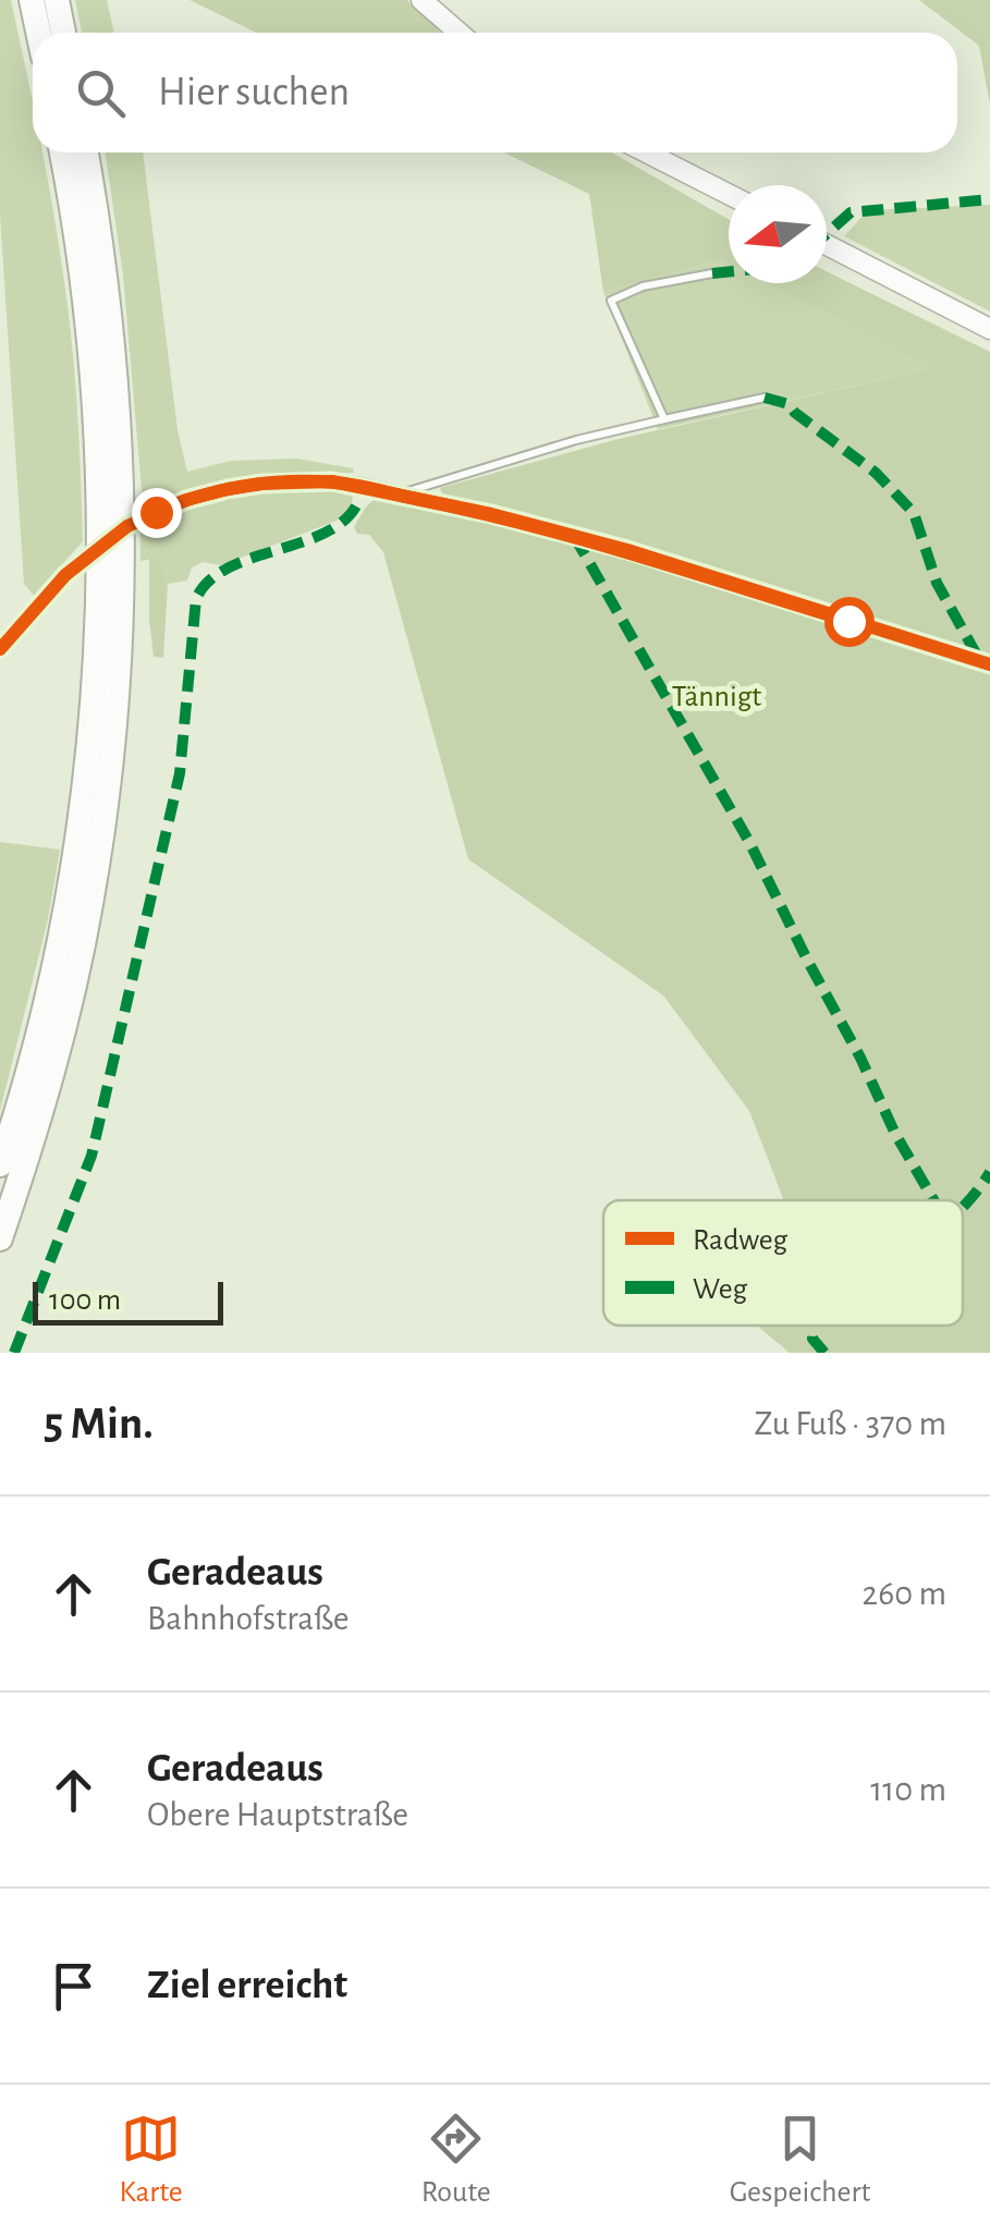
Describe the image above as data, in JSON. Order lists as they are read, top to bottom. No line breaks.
{"parks":["Tännigt"],"legend":["Radweg","Weg"],"scale_bar":"100 m","north":"left","page":{"search":"Hier suchen","scale":"100 m","heading":["5 Min.","Zu Fuß · 370 m"],"list":[["Geradeaus","Bahnhofstraße","260 m"],["Geradeaus","Obere Hauptstraße","110 m"],"Ziel erreicht"],"nav":["Karte","Route","Gespeichert"]}}
